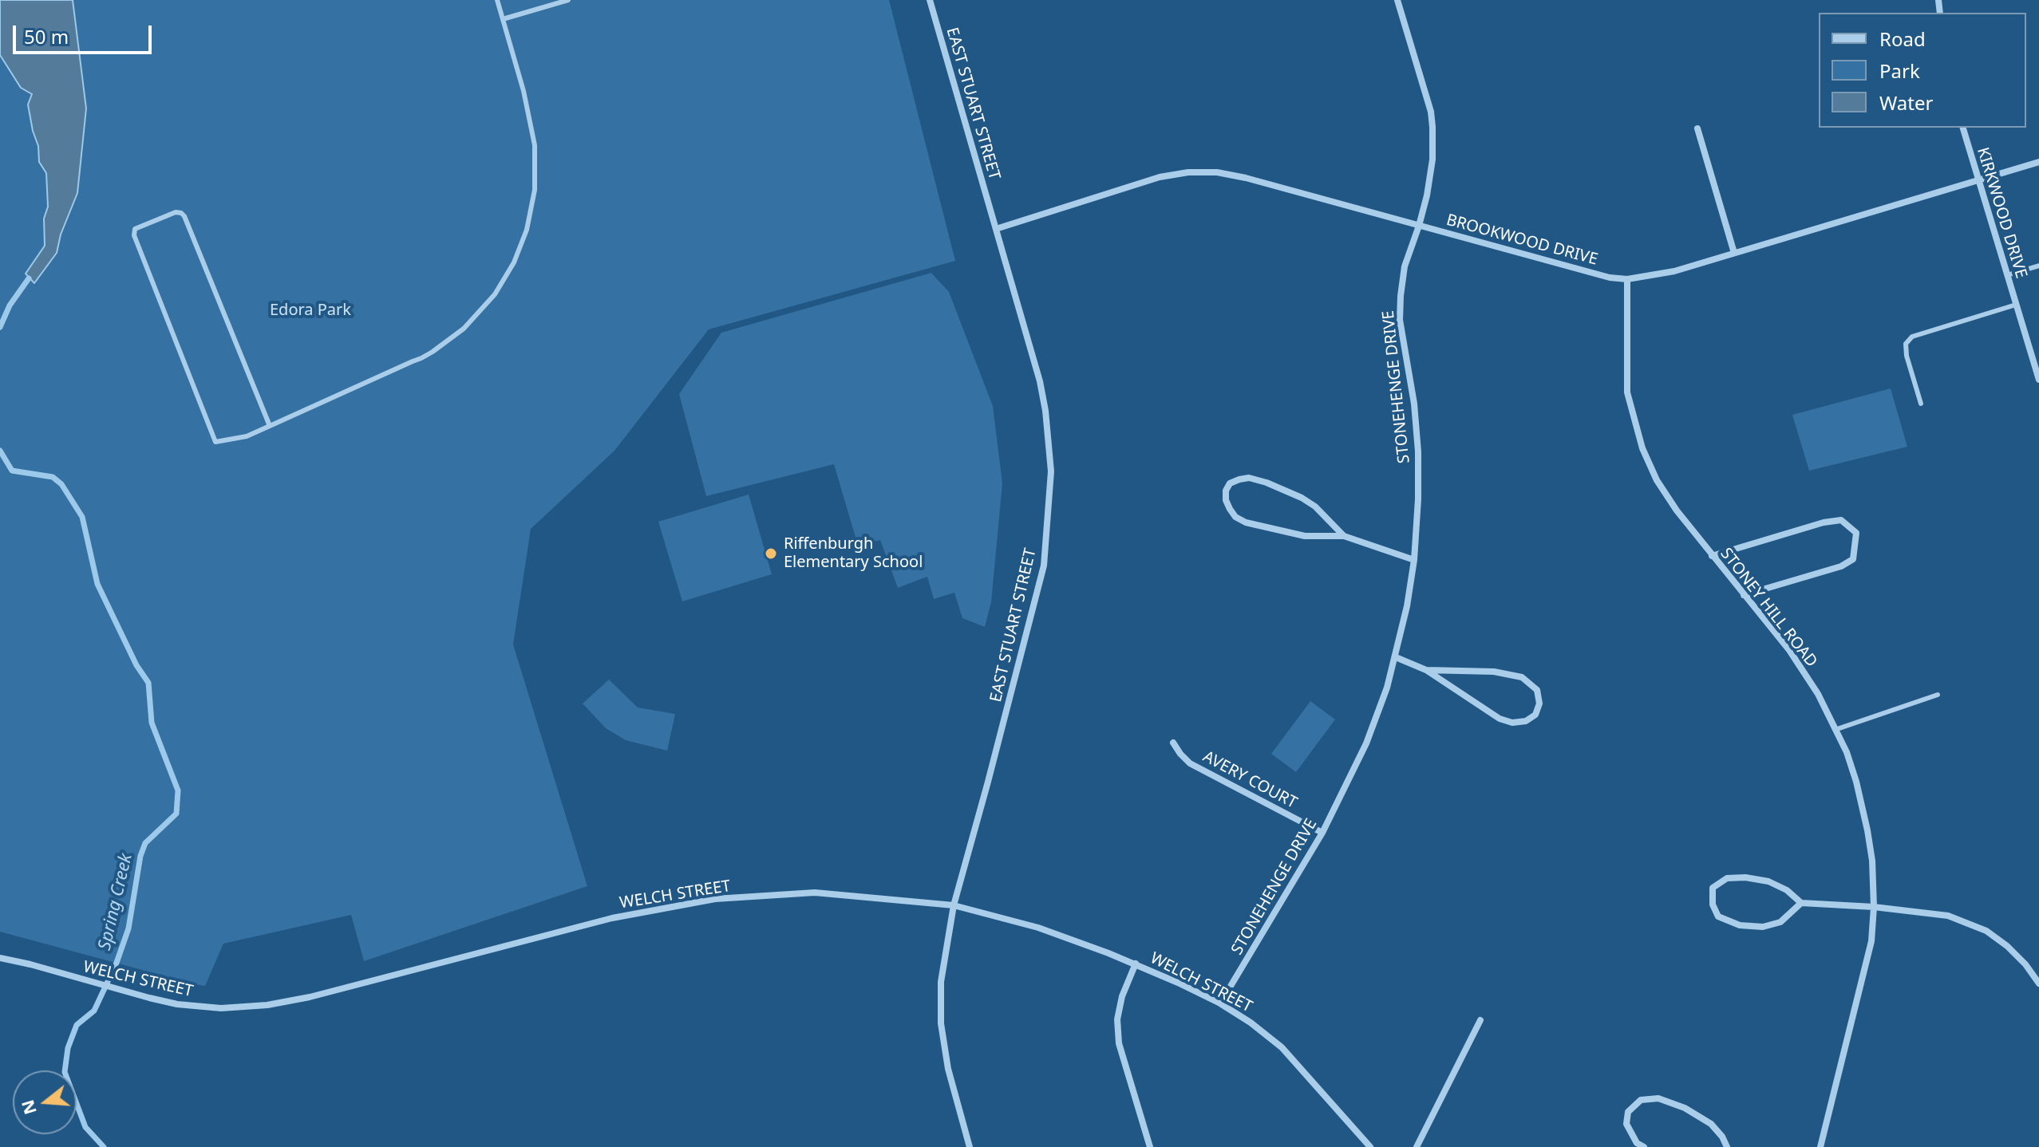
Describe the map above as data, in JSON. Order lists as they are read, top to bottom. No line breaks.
{"streets":{"street":["EAST STUART STREET","KIRKWOOD DRIVE","BROOKWOOD DRIVE","STONEHENGE DRIVE","STONEY HILL ROAD","AVERY COURT","WELCH STREET"]},"crossings":[["EAST STUART STREET","BROOKWOOD DRIVE"],["EAST STUART STREET","WELCH STREET"],["KIRKWOOD DRIVE","BROOKWOOD DRIVE"],["BROOKWOOD DRIVE","STONEHENGE DRIVE"],["BROOKWOOD DRIVE","STONEY HILL ROAD"],["STONEHENGE DRIVE","AVERY COURT"],["STONEHENGE DRIVE","WELCH STREET"]],"water":["Spring Creek"],"parks":["Edora Park"],"places":["Riffenburgh Elementary School"],"legend":["Road","Park","Water"],"scale_bar":"50 m","north":"left"}
